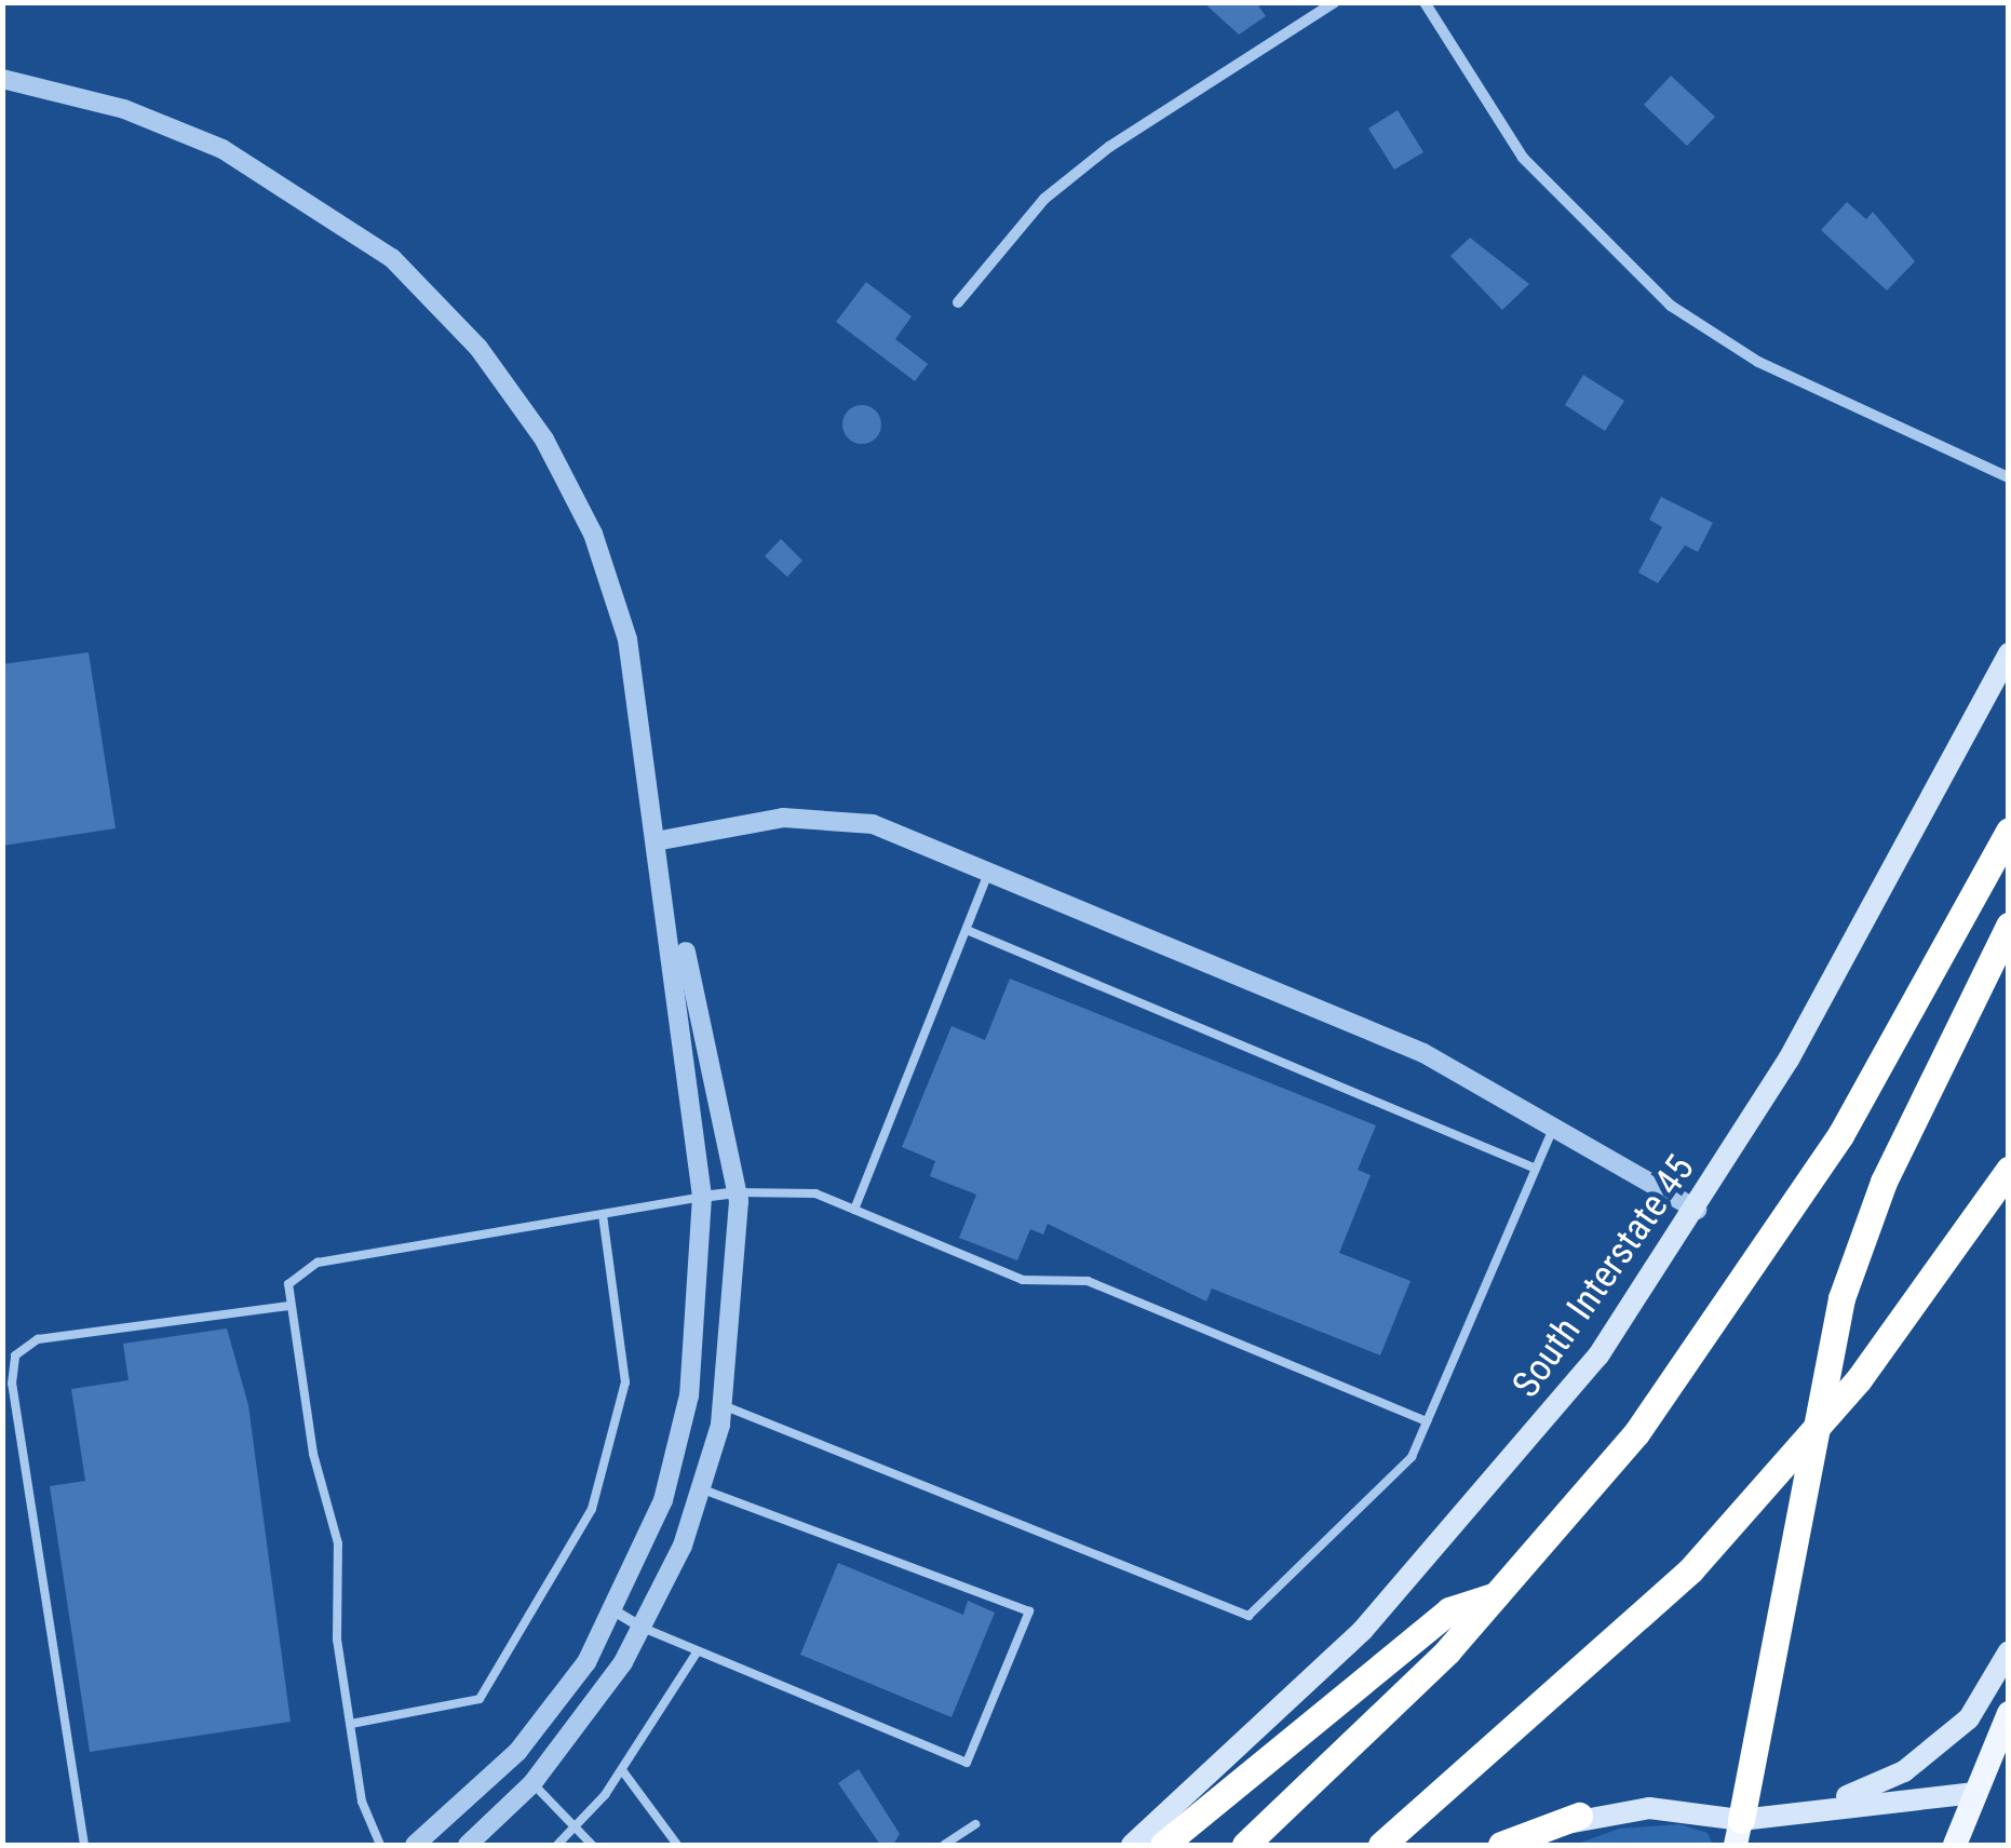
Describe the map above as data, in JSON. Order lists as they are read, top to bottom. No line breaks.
{"streets":{"main road":["South Interstate 45"]}}
